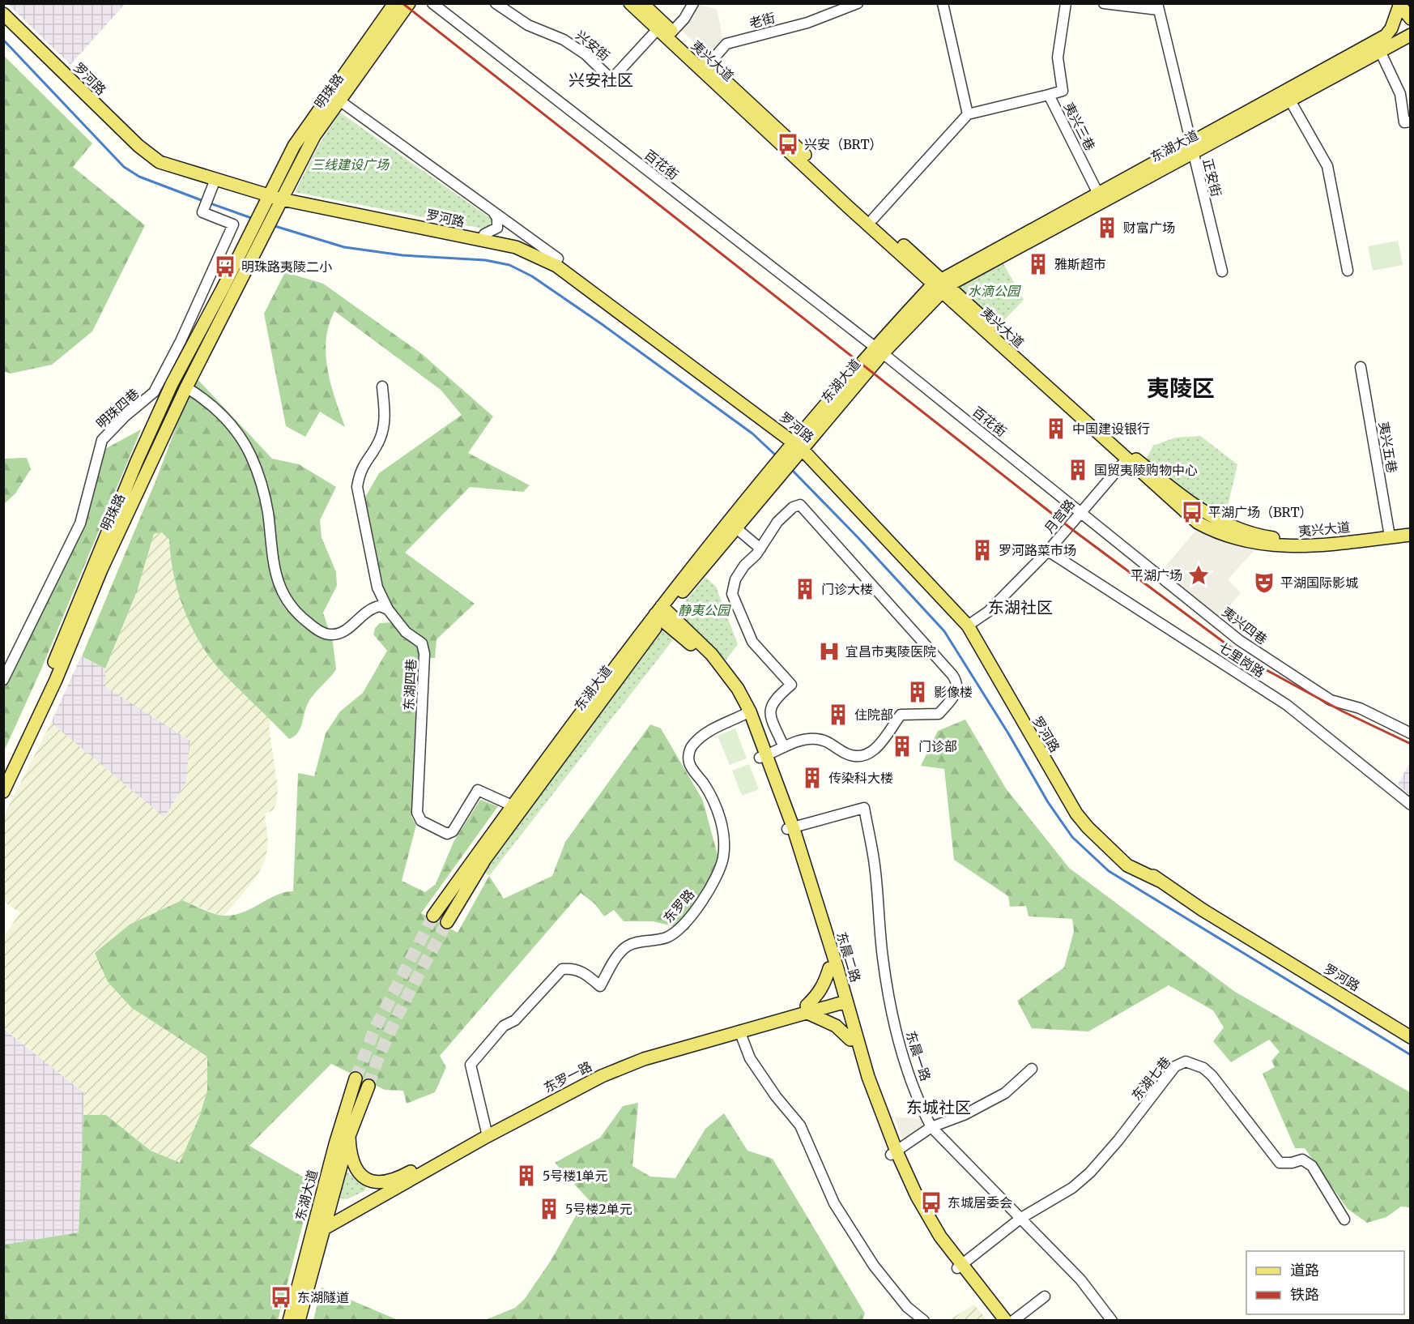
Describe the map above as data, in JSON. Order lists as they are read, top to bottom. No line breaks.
{"streets":{"main road":["夷兴大道","罗河路","明珠路","东湖大道","东晨二路","东罗一路"],"street":["老街","兴安街","夷兴三巷","百花街","正安街","明珠四巷","夷兴五巷","月宫路","夷兴四巷","七里岗路","东湖四巷","东罗路","东晨一路","东湖七巷"]},"crossings":[["老街","夷兴大道"],["兴安街","夷兴大道"],["夷兴大道","东湖大道"],["夷兴大道","夷兴五巷"],["夷兴大道","月宫路"],["罗河路","明珠路"],["罗河路","东湖大道"],["罗河路","明珠四巷"],["罗河路","月宫路"],["夷兴三巷","东湖大道"],["东湖大道","百花街"],["东湖大道","正安街"],["东湖大道","东湖四巷"],["东湖大道","东晨二路"],["东湖大道","东罗一路"],["百花街","月宫路"],["百花街","夷兴四巷"],["月宫路","夷兴四巷"],["月宫路","七里岗路"],["东罗路","东晨二路"],["东罗路","东罗一路"],["东晨二路","东晨一路"],["东晨二路","东罗一路"],["东晨二路","东湖七巷"],["东晨一路","东湖七巷"]],"districts":["兴安社区","夷陵区","东湖社区","东城社区"],"parks":["三线建设广场","水滴公园","静夷公园"],"places":{"bus stop":["兴安（BRT）","明珠路夷陵二小","平湖广场（BRT）","东城居委会","东湖隧道"],"building":["财富广场","雅斯超市","中国建设银行","国贸夷陵购物中心","罗河路菜市场","门诊大楼","影像楼","住院部","门诊部","传染科大楼","5号楼1单元","5号楼2单元"],"place":["平湖广场"],"theatre":["平湖国际影城"],"hospital":["宜昌市夷陵医院"]},"legend":["道路","铁路"]}
